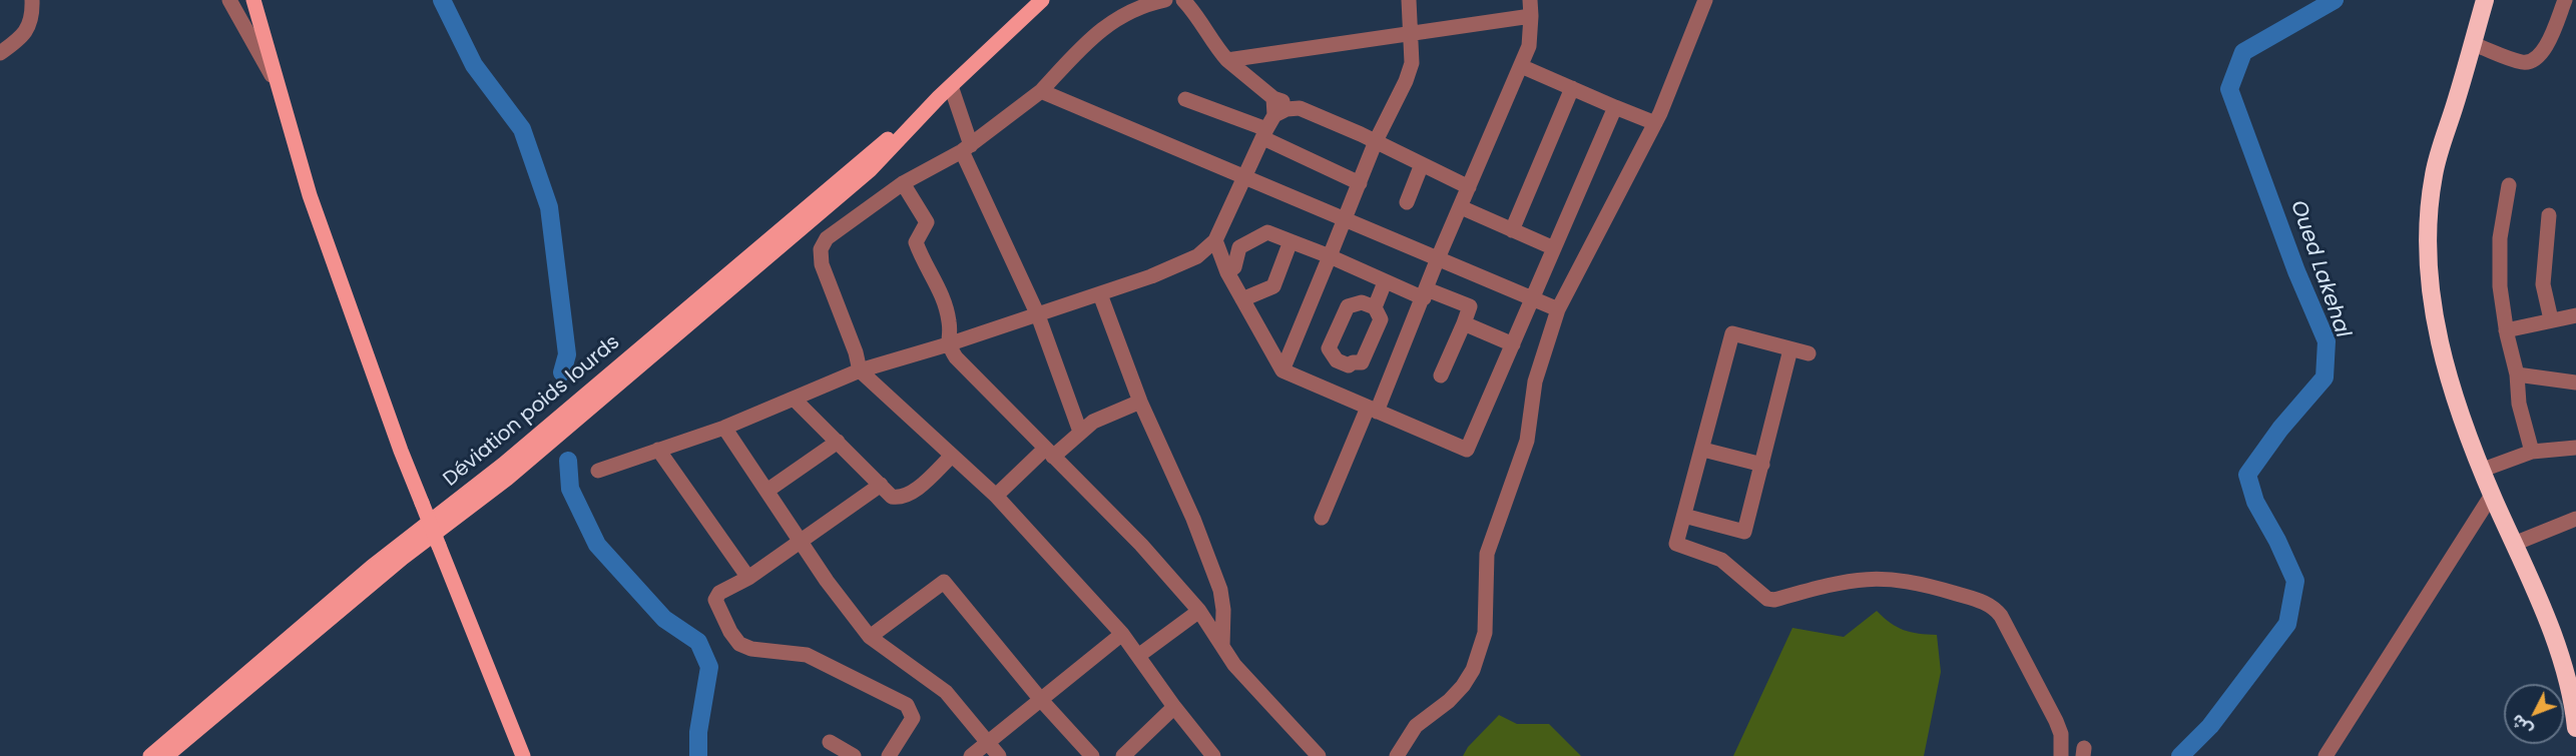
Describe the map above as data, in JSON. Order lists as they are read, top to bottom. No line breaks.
{"streets":{"main road":["Déviation poids lourds"]},"water":["Oued Lakehal"],"north":"bottom left"}
